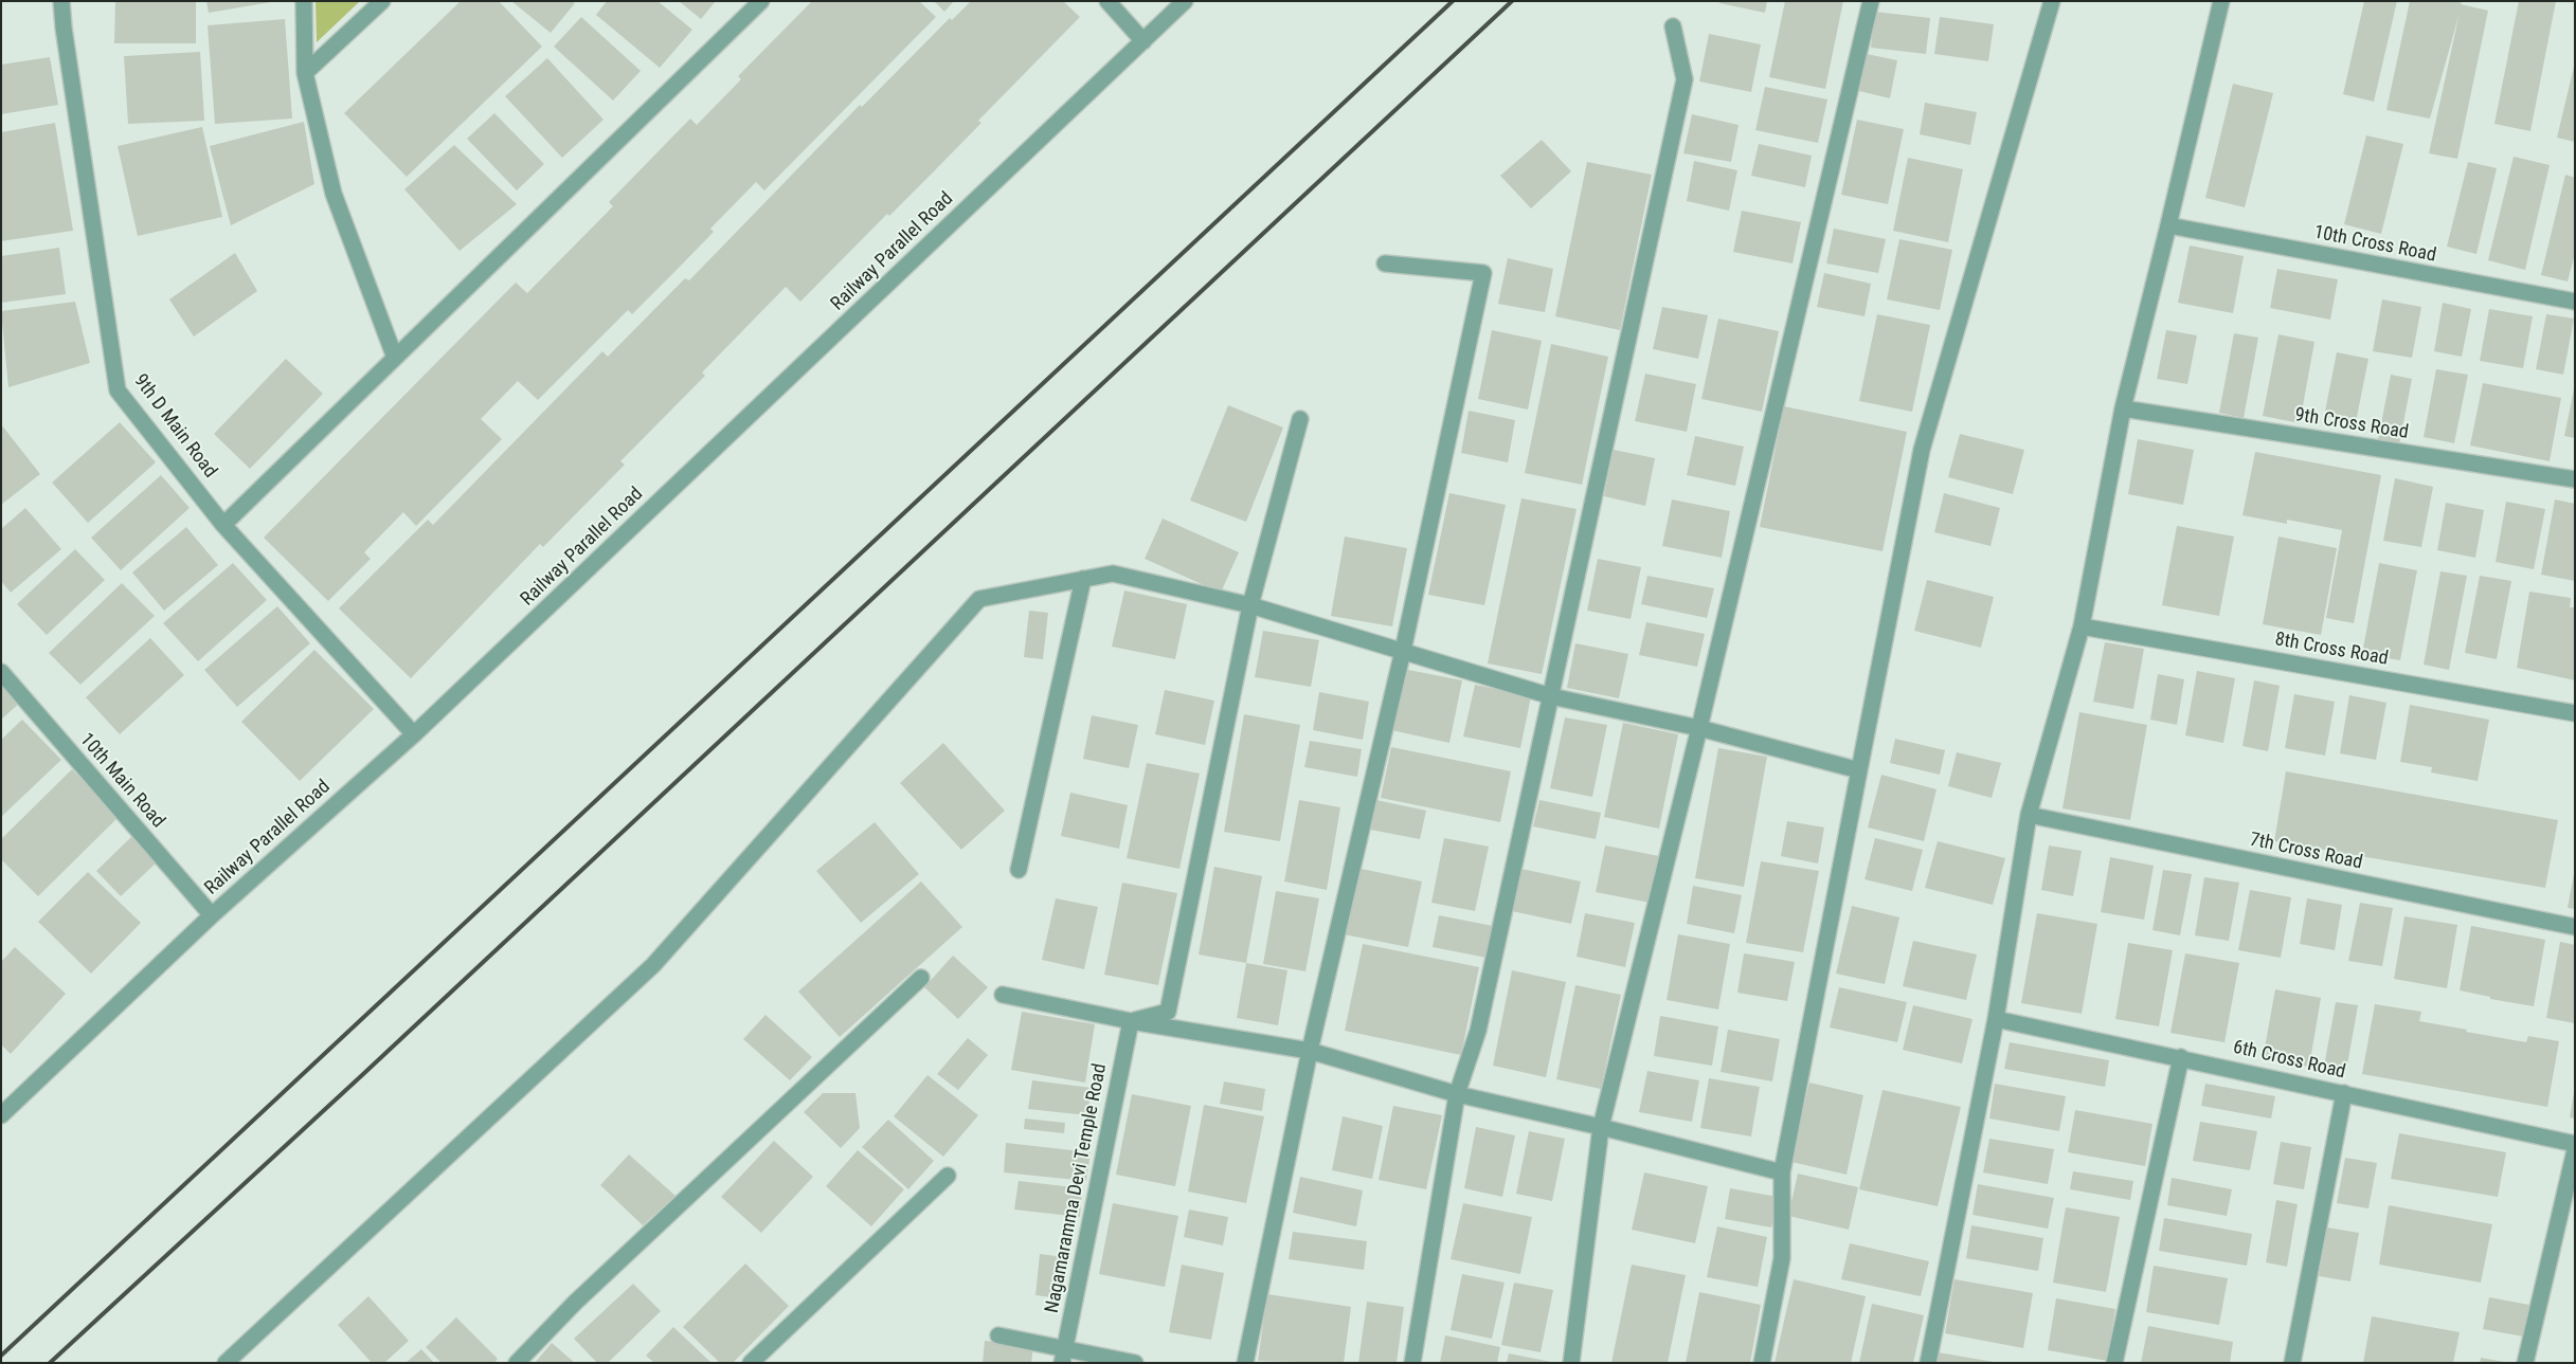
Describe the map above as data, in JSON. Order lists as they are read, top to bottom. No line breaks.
{"streets":{"street":["10th Cross Road","Railway Parallel Road","9th Cross Road","9th D Main Road","8th Cross Road","10th Main Road","7th Cross Road","6th Cross Road","Nagamaramma Devi Temple Road"]},"crossings":[["Railway Parallel Road","9th D Main Road"],["Railway Parallel Road","10th Main Road"]]}
